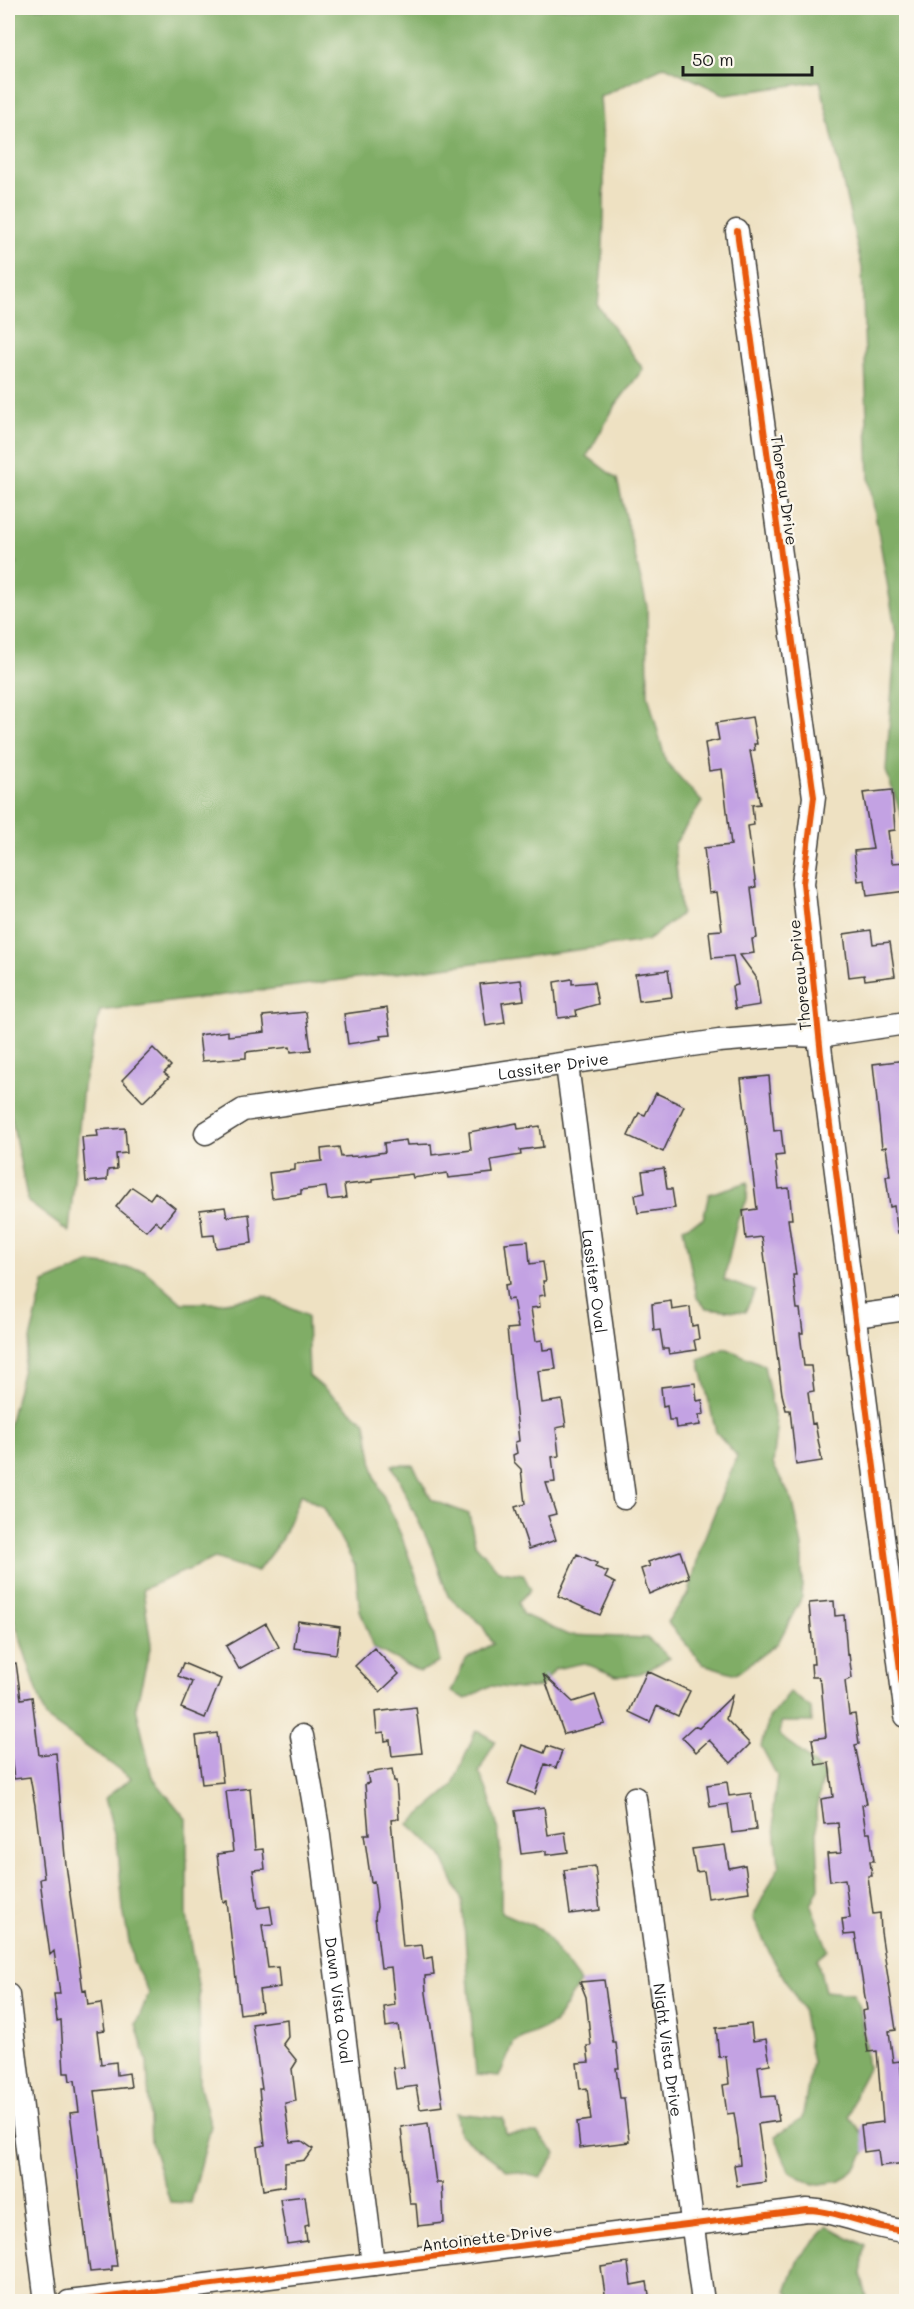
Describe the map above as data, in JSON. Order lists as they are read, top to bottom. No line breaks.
{"streets":{"street":["Thoreau Drive","Lassiter Drive","Lassiter Oval","Dawn Vista Oval","Night Vista Drive","Antoinette Drive"]},"crossings":[["Thoreau Drive","Lassiter Drive"],["Lassiter Drive","Lassiter Oval"],["Dawn Vista Oval","Antoinette Drive"],["Night Vista Drive","Antoinette Drive"]],"scale_bar":"50 m"}
